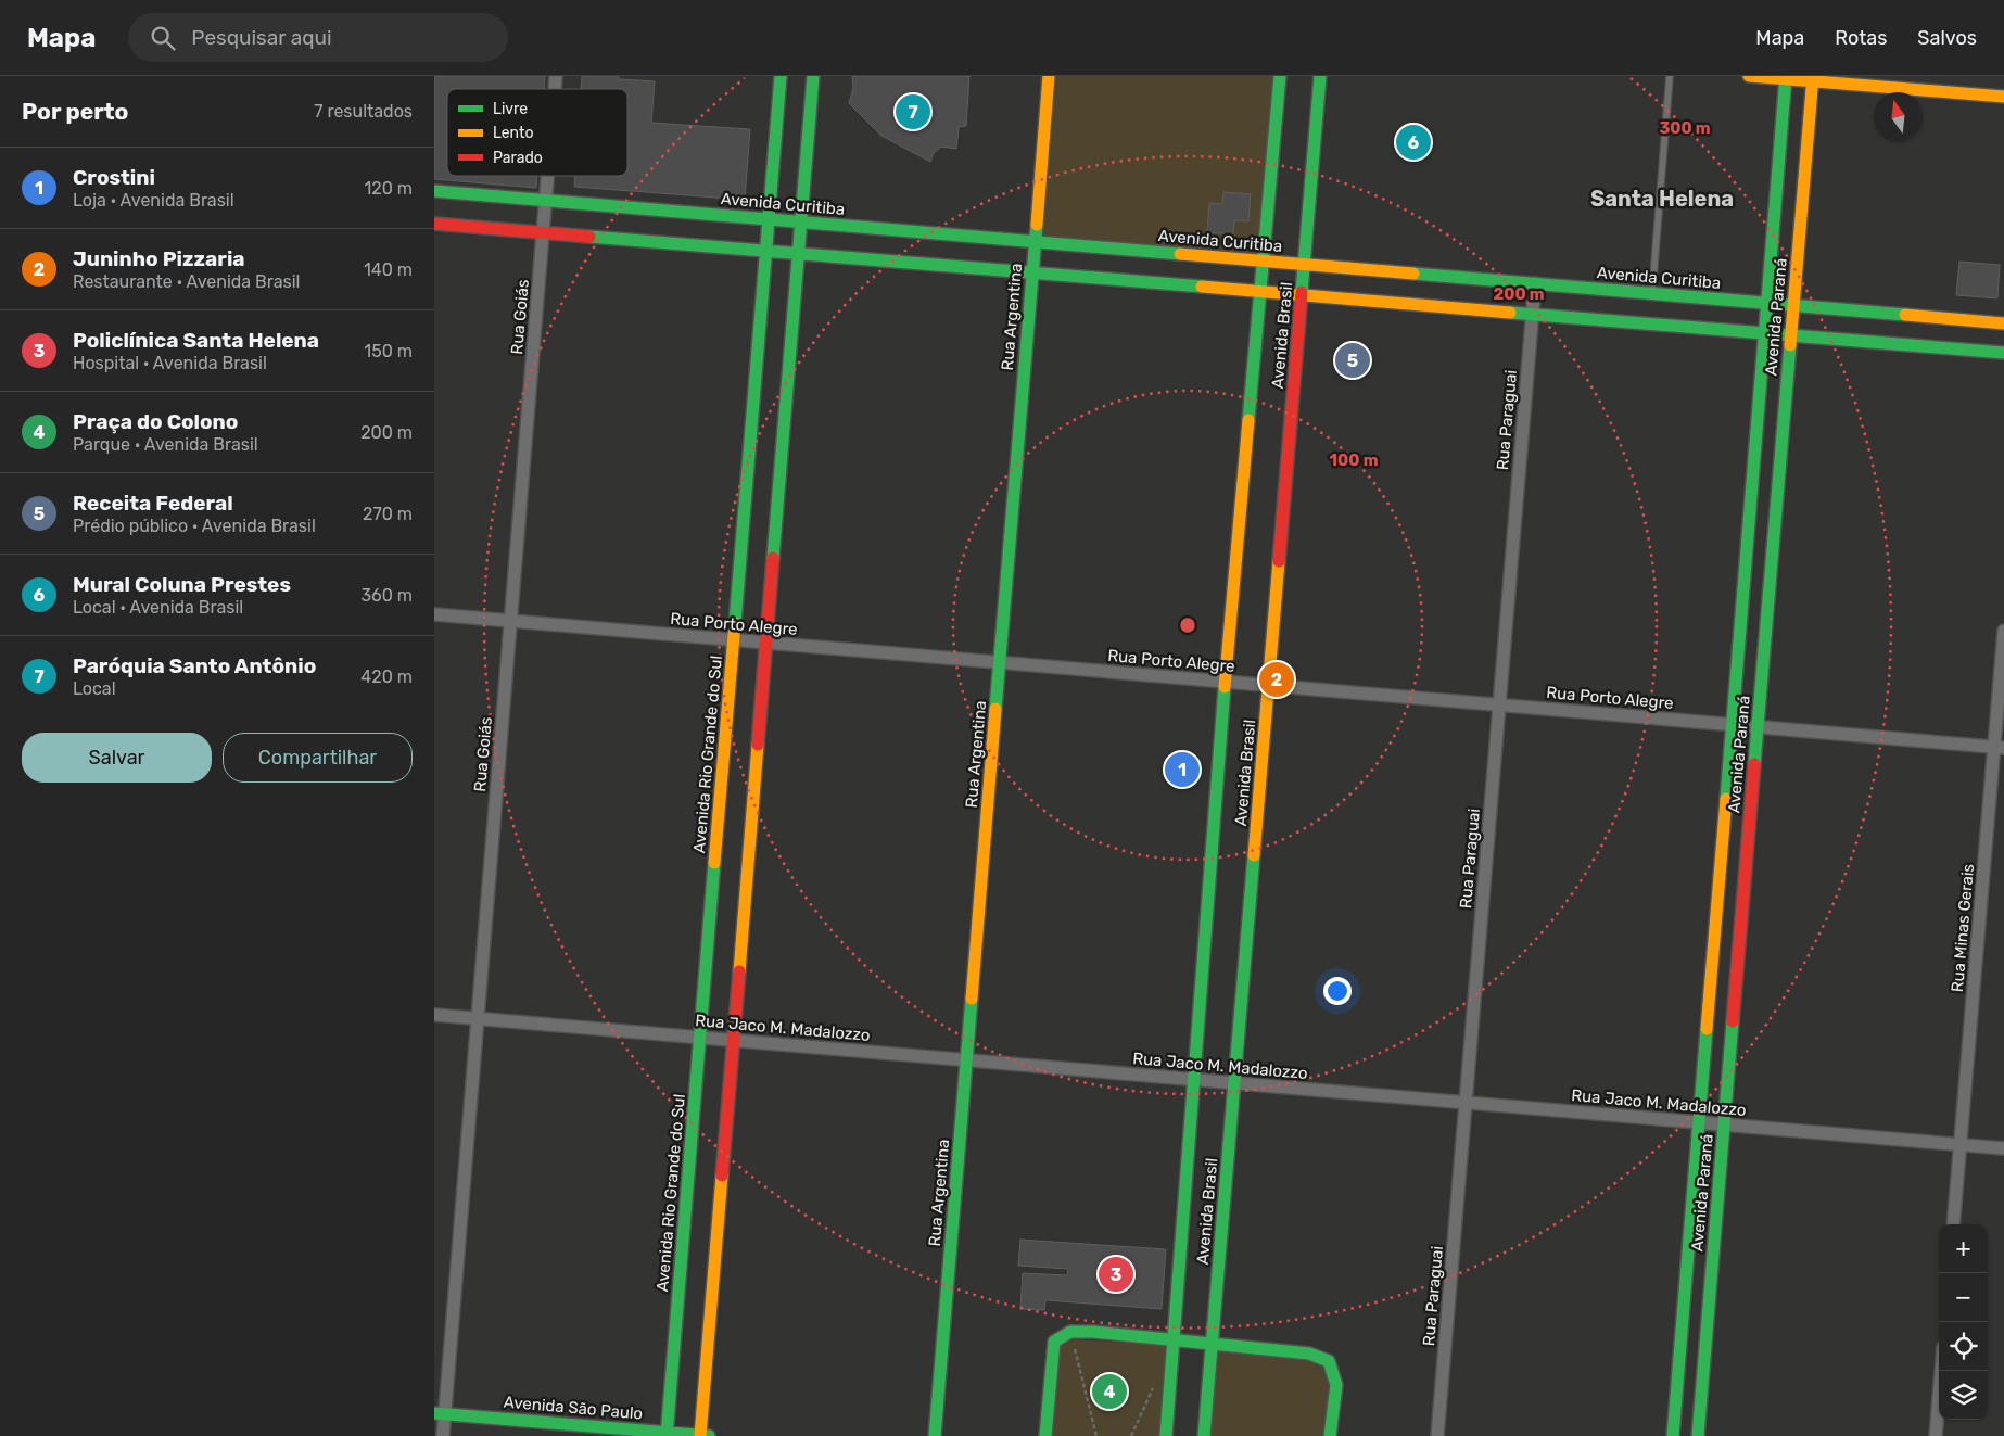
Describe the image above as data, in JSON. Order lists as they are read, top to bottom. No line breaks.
{"streets":{"street":["Avenida Curitiba","Rua Goiás","Rua Argentina","Avenida Paraná","Avenida Brasil","Rua Paraguai","Rua Porto Alegre","Avenida Rio Grande do Sul","Rua Minas Gerais","Rua Jaco M. Madalozzo","Avenida São Paulo"]},"crossings":[["Avenida Curitiba","Rua Goiás"],["Avenida Curitiba","Rua Argentina"],["Avenida Curitiba","Avenida Paraná"],["Avenida Curitiba","Avenida Brasil"],["Avenida Curitiba","Rua Paraguai"],["Avenida Curitiba","Avenida Rio Grande do Sul"],["Rua Goiás","Rua Porto Alegre"],["Rua Goiás","Rua Jaco M. Madalozzo"],["Rua Goiás","Avenida São Paulo"],["Rua Argentina","Rua Porto Alegre"],["Rua Argentina","Rua Jaco M. Madalozzo"],["Avenida Paraná","Rua Porto Alegre"],["Avenida Paraná","Rua Jaco M. Madalozzo"],["Avenida Brasil","Rua Porto Alegre"],["Avenida Brasil","Rua Jaco M. Madalozzo"],["Rua Paraguai","Rua Porto Alegre"],["Rua Paraguai","Rua Jaco M. Madalozzo"],["Rua Porto Alegre","Avenida Rio Grande do Sul"],["Rua Porto Alegre","Rua Minas Gerais"],["Avenida Rio Grande do Sul","Rua Jaco M. Madalozzo"],["Avenida Rio Grande do Sul","Avenida São Paulo"],["Rua Minas Gerais","Rua Jaco M. Madalozzo"]],"districts":["Santa Helena"],"legend":["Livre","Lento","Parado"],"north":"top","page":{"header":"Mapa","search":"Pesquisar aqui","nav":["Mapa","Rotas","Salvos"],"heading":["Por perto","7 resultados"],"pins":["7","6","5","2","1","3","4"],"list":[{"mark":"1","name":"Crostini","note":"Loja · Avenida Brasil","value":"120 m"},{"mark":"2","name":"Juninho Pizzaria","note":"Restaurante · Avenida Brasil","value":"140 m"},{"mark":"3","name":"Policlínica Santa Helena","note":"Hospital · Avenida Brasil","value":"150 m"},{"mark":"4","name":"Praça do Colono","note":"Parque · Avenida Brasil","value":"200 m"},{"mark":"5","name":"Receita Federal","note":"Prédio público · Avenida Brasil","value":"270 m"},{"mark":"6","name":"Mural Coluna Prestes","note":"Local · Avenida Brasil","value":"360 m"},{"mark":"7","name":"Paróquia Santo Antônio","note":"Local","value":"420 m"}],"buttons":["Salvar","Compartilhar"],"map_buttons":["+","−"]},"rings":["300 m","200 m","100 m"]}
